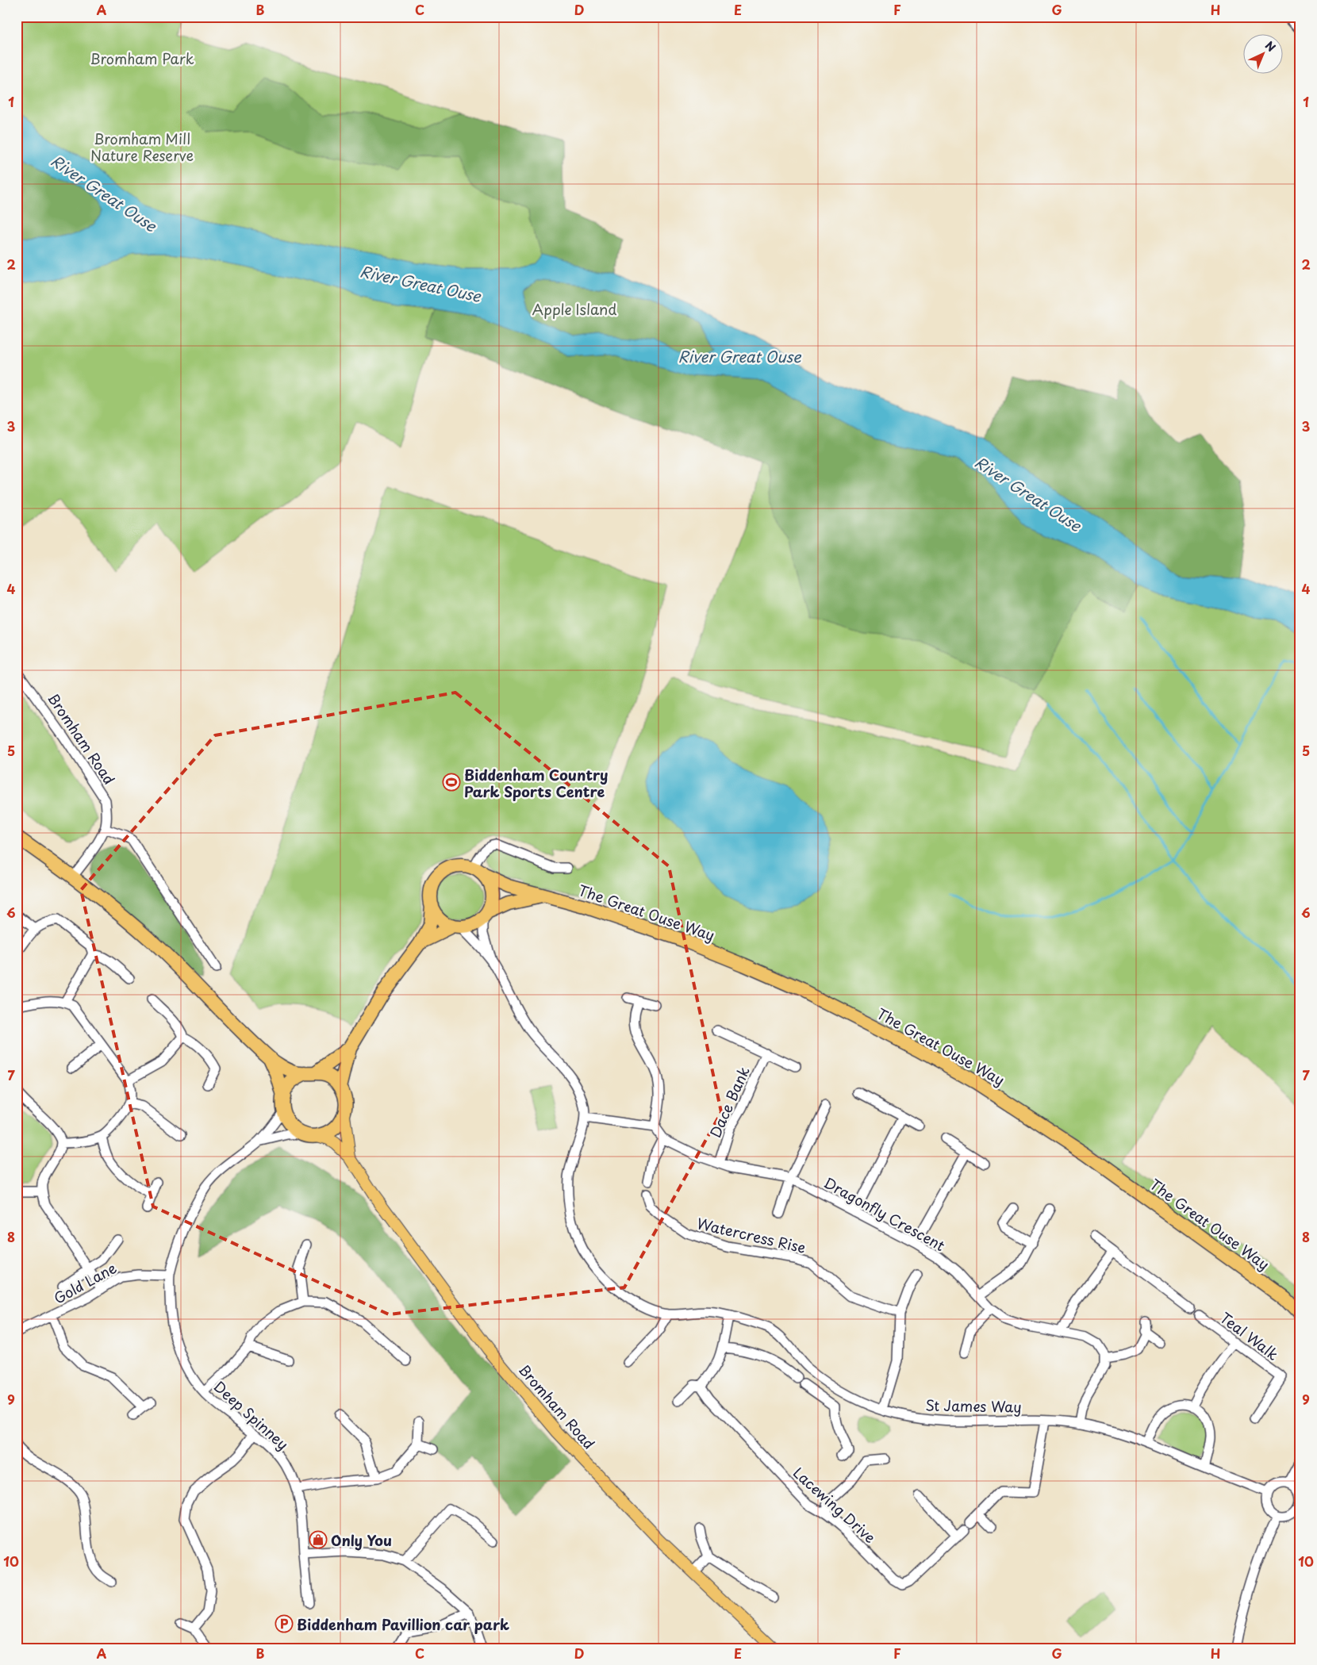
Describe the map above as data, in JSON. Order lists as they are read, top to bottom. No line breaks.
{"streets":{"highway":["The Great Ouse Way"],"main road":["Bromham Road"],"street":["Dace Bank","Dragonfly Crescent","Watercress Rise","Gold Lane","Teal Walk","St James Way","Deep Spinney","Lacewing Drive"]},"crossings":[["Bromham Road","Deep Spinney"],["Dace Bank","Dragonfly Crescent"],["Gold Lane","Deep Spinney"]],"water":["River Great Ouse"],"parks":["Bromham Park","Bromham Mill Nature Reserve","Apple Island"],"places":{"sports":["Biddenham Country Park Sports Centre"],"shop":["Only You"],"parking":["Biddenham Pavillion car park"]},"north":"top right","grid":{"columns":["A","B","C","D","E","F","G","H"],"rows":["1","2","3","4","5","6","7","8","9","10"]}}
